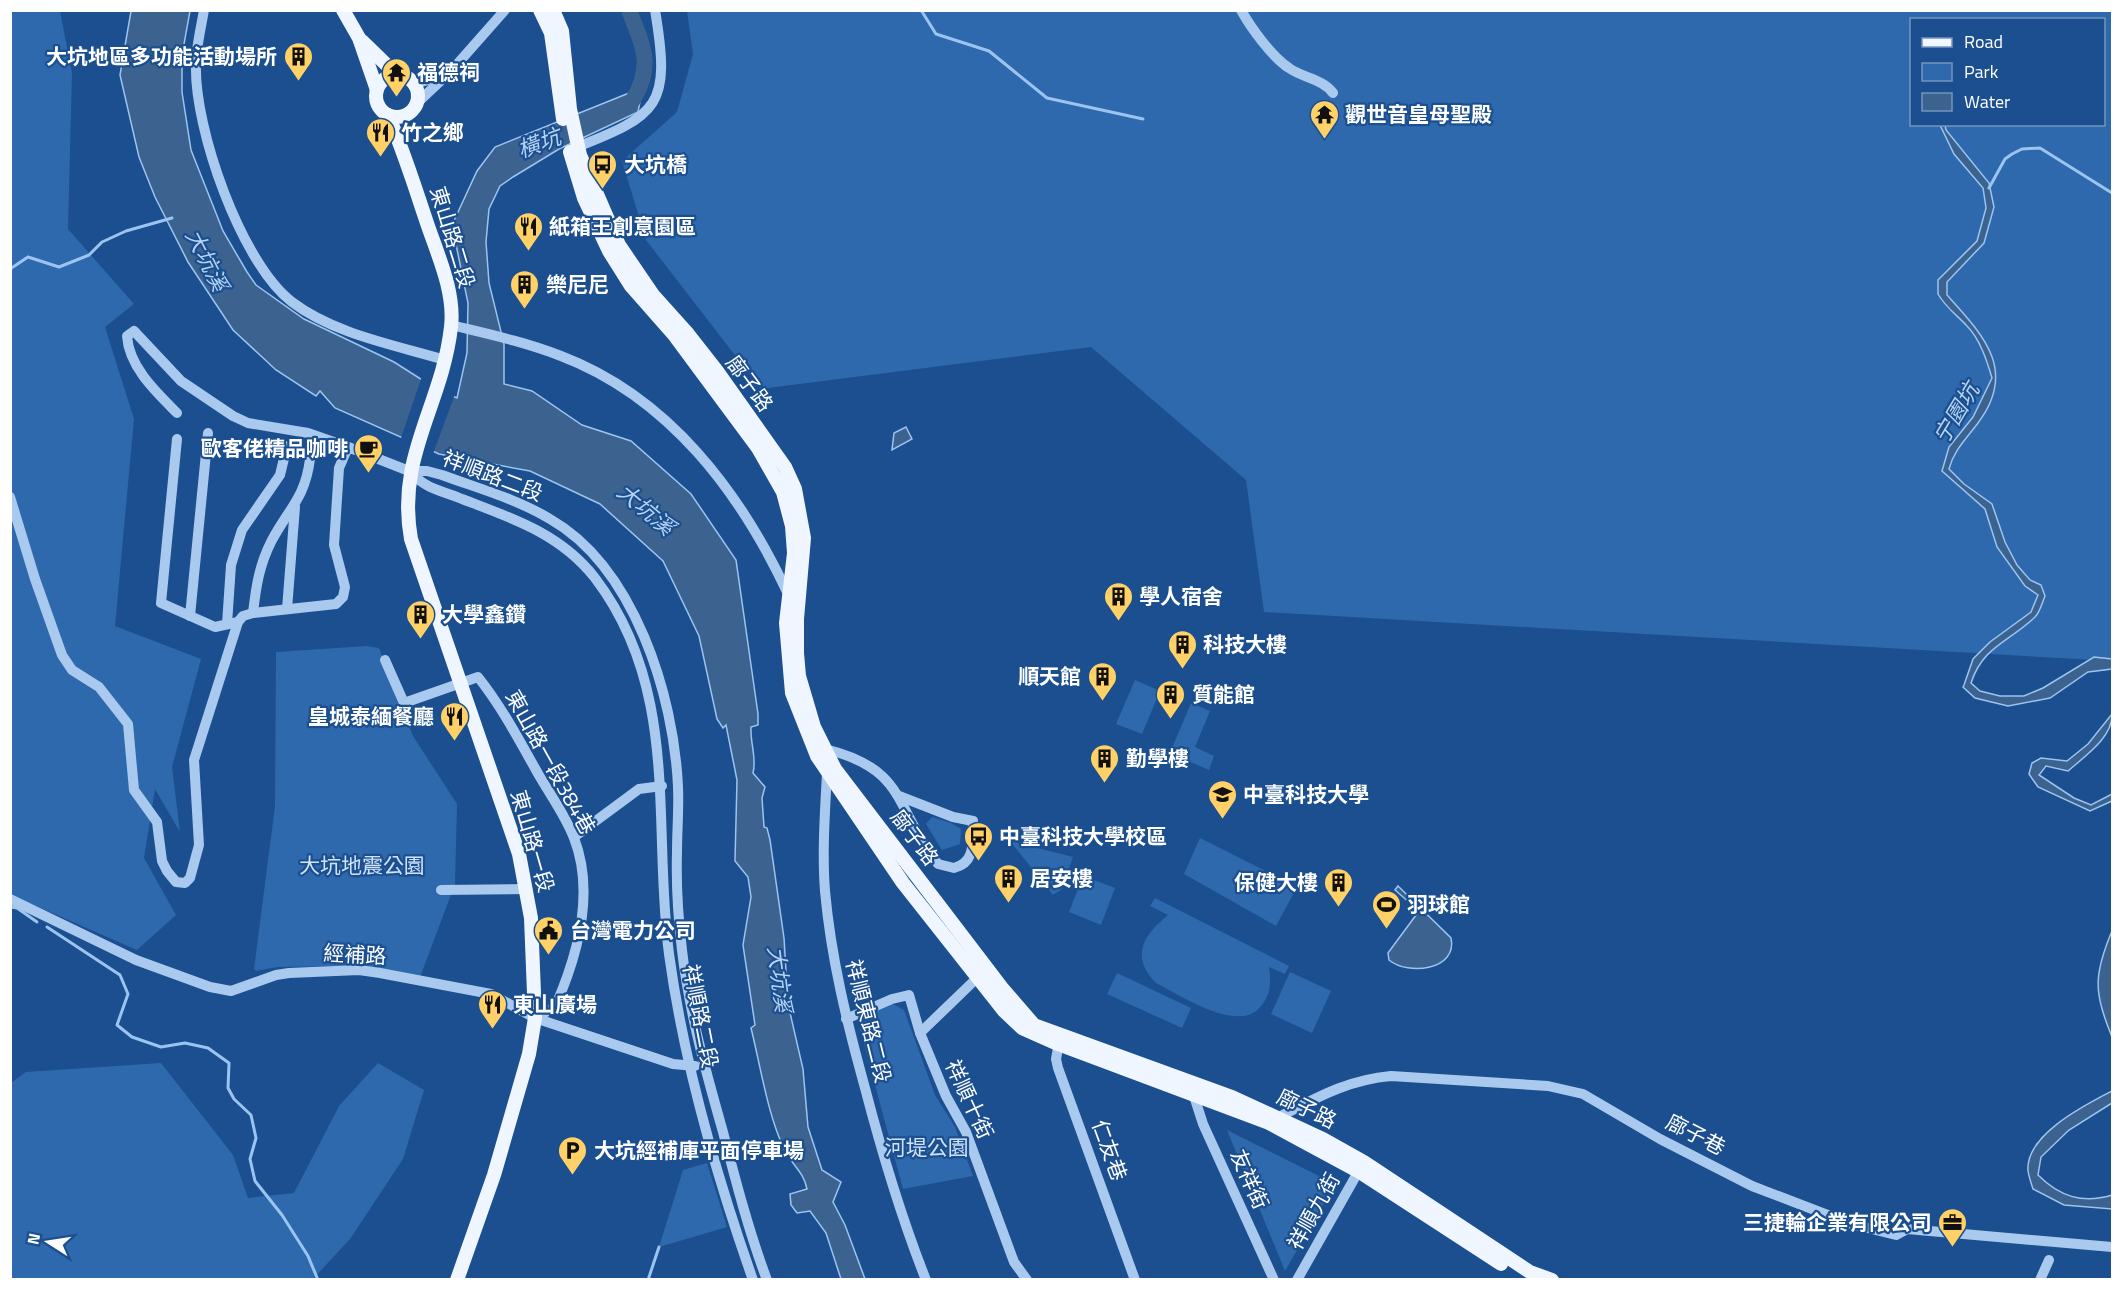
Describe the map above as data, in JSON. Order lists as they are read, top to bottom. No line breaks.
{"streets":{"main road":["東山路二段","廍子路","東山路一段"],"street":["祥順路二段","東山路一段384巷","經補路","祥順東路二段","祥順十街","廍子巷","仁友巷","友祥街","祥順九街"]},"crossings":[["東山路二段","東山路一段"],["廍子路","祥順東路二段"],["廍子路","廍子巷"],["廍子路","仁友巷"],["廍子路","友祥街"],["廍子路","祥順九街"],["祥順路二段","東山路一段"],["祥順路二段","經補路"],["東山路一段384巷","東山路一段"],["東山路一段384巷","經補路"],["東山路一段","經補路"],["祥順東路二段","祥順十街"]],"water":["橫坑","大坑溪","宁園坑"],"parks":["大坑地震公園","河堤公園"],"places":{"building":["大坑地區多功能活動場所","樂尼尼","學人宿舍","大學鑫鑽","科技大樓","順天館","質能館","勤學樓","居安樓","保健大樓"],"temple":["福德祠","觀世音皇母聖殿"],"restaurant":["竹之鄉","紙箱王創意園區","皇城泰緬餐廳","東山廣場"],"bus stop":["大坑橋","中臺科技大學校區"],"cafe":["歐客佬精品咖啡"],"school or university":["中臺科技大學"],"sports":["羽球館"],"public building":["台灣電力公司"],"parking":["大坑經補庫平面停車場"],"office":["三捷輪企業有限公司"]},"legend":["Road","Park","Water"],"north":"left"}
